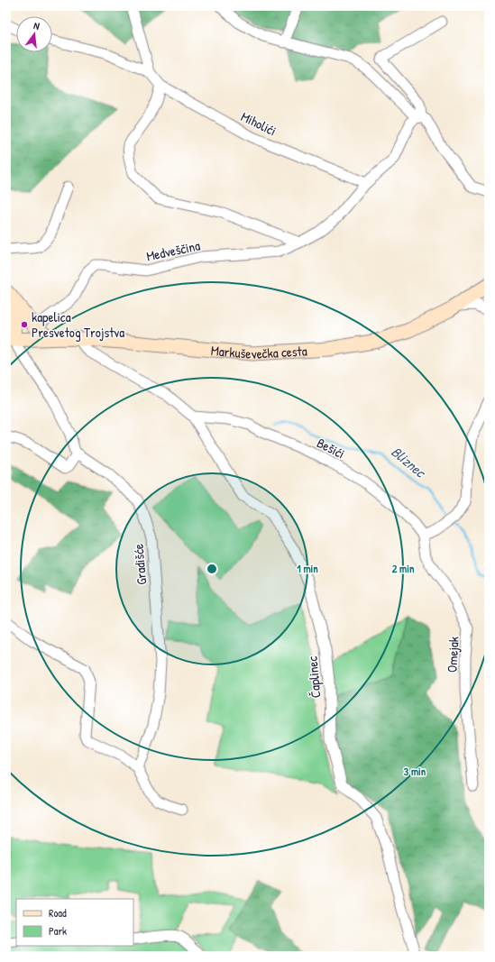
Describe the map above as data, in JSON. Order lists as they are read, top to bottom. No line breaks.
{"streets":{"main road":["Markuševečka cesta"],"street":["Miholići","Medveščina","Bešići","Gradišće","Omejak","Čaplinec"]},"crossings":[["Miholići","Medveščina"],["Bešići","Omejak"],["Bešići","Čaplinec"]],"water":["Bliznec"],"places":["kapelica Presvetog Trojstva"],"legend":["Road","Park"],"north":"top","rings":["1 min","2 min","3 min"]}
